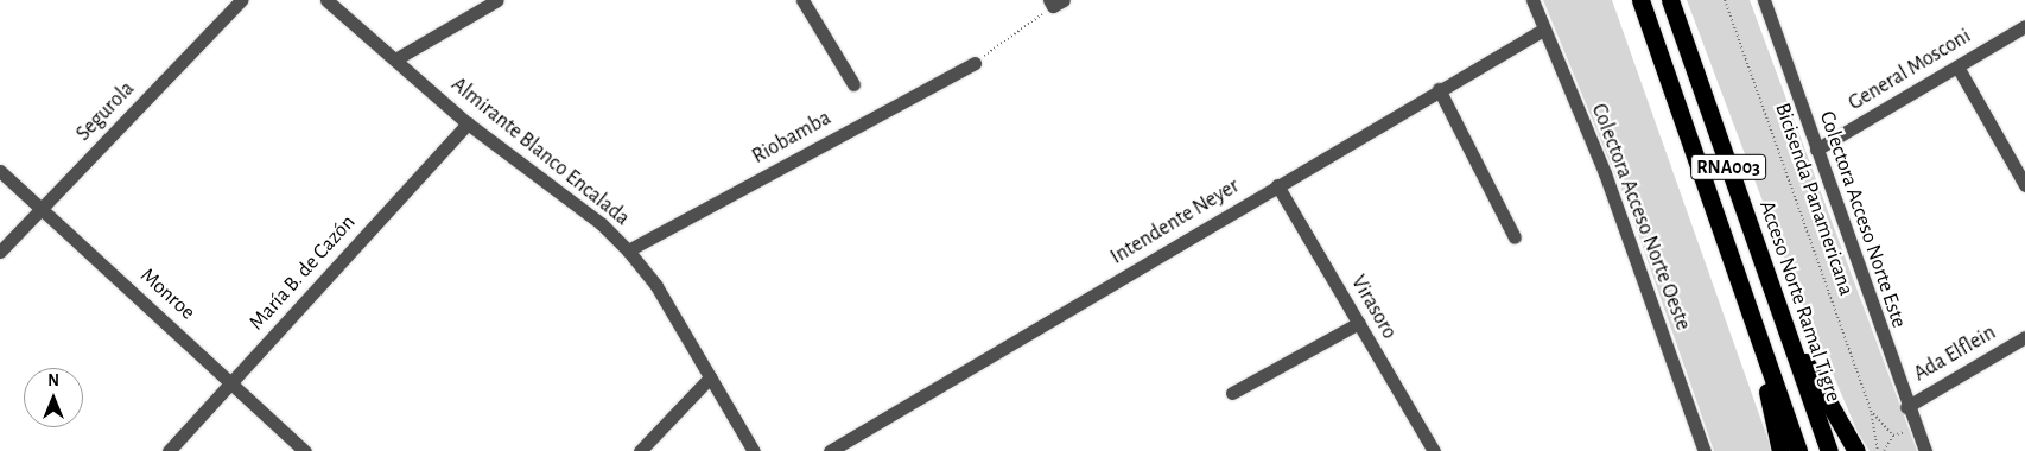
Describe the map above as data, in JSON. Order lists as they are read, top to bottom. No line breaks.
{"streets":{"highway":["RNA003","Acceso Norte Ramal Tigre"],"street":["General Mosconi","Segurola","Riobamba","Almirante Blanco Encalada","Colectora Acceso Norte Oeste","Colectora Acceso Norte Este","Intendente Neyer","María B. de Cazón","Monroe","Virasoro","Ada Elflein"],"path":["Bicisenda Panamericana"]},"crossings":[["General Mosconi","Colectora Acceso Norte Este"],["Segurola","Monroe"],["Riobamba","Almirante Blanco Encalada"],["Almirante Blanco Encalada","María B. de Cazón"],["Colectora Acceso Norte Oeste","Intendente Neyer"],["Colectora Acceso Norte Este","Ada Elflein"],["Intendente Neyer","Virasoro"],["María B. de Cazón","Monroe"]],"north":"top"}
